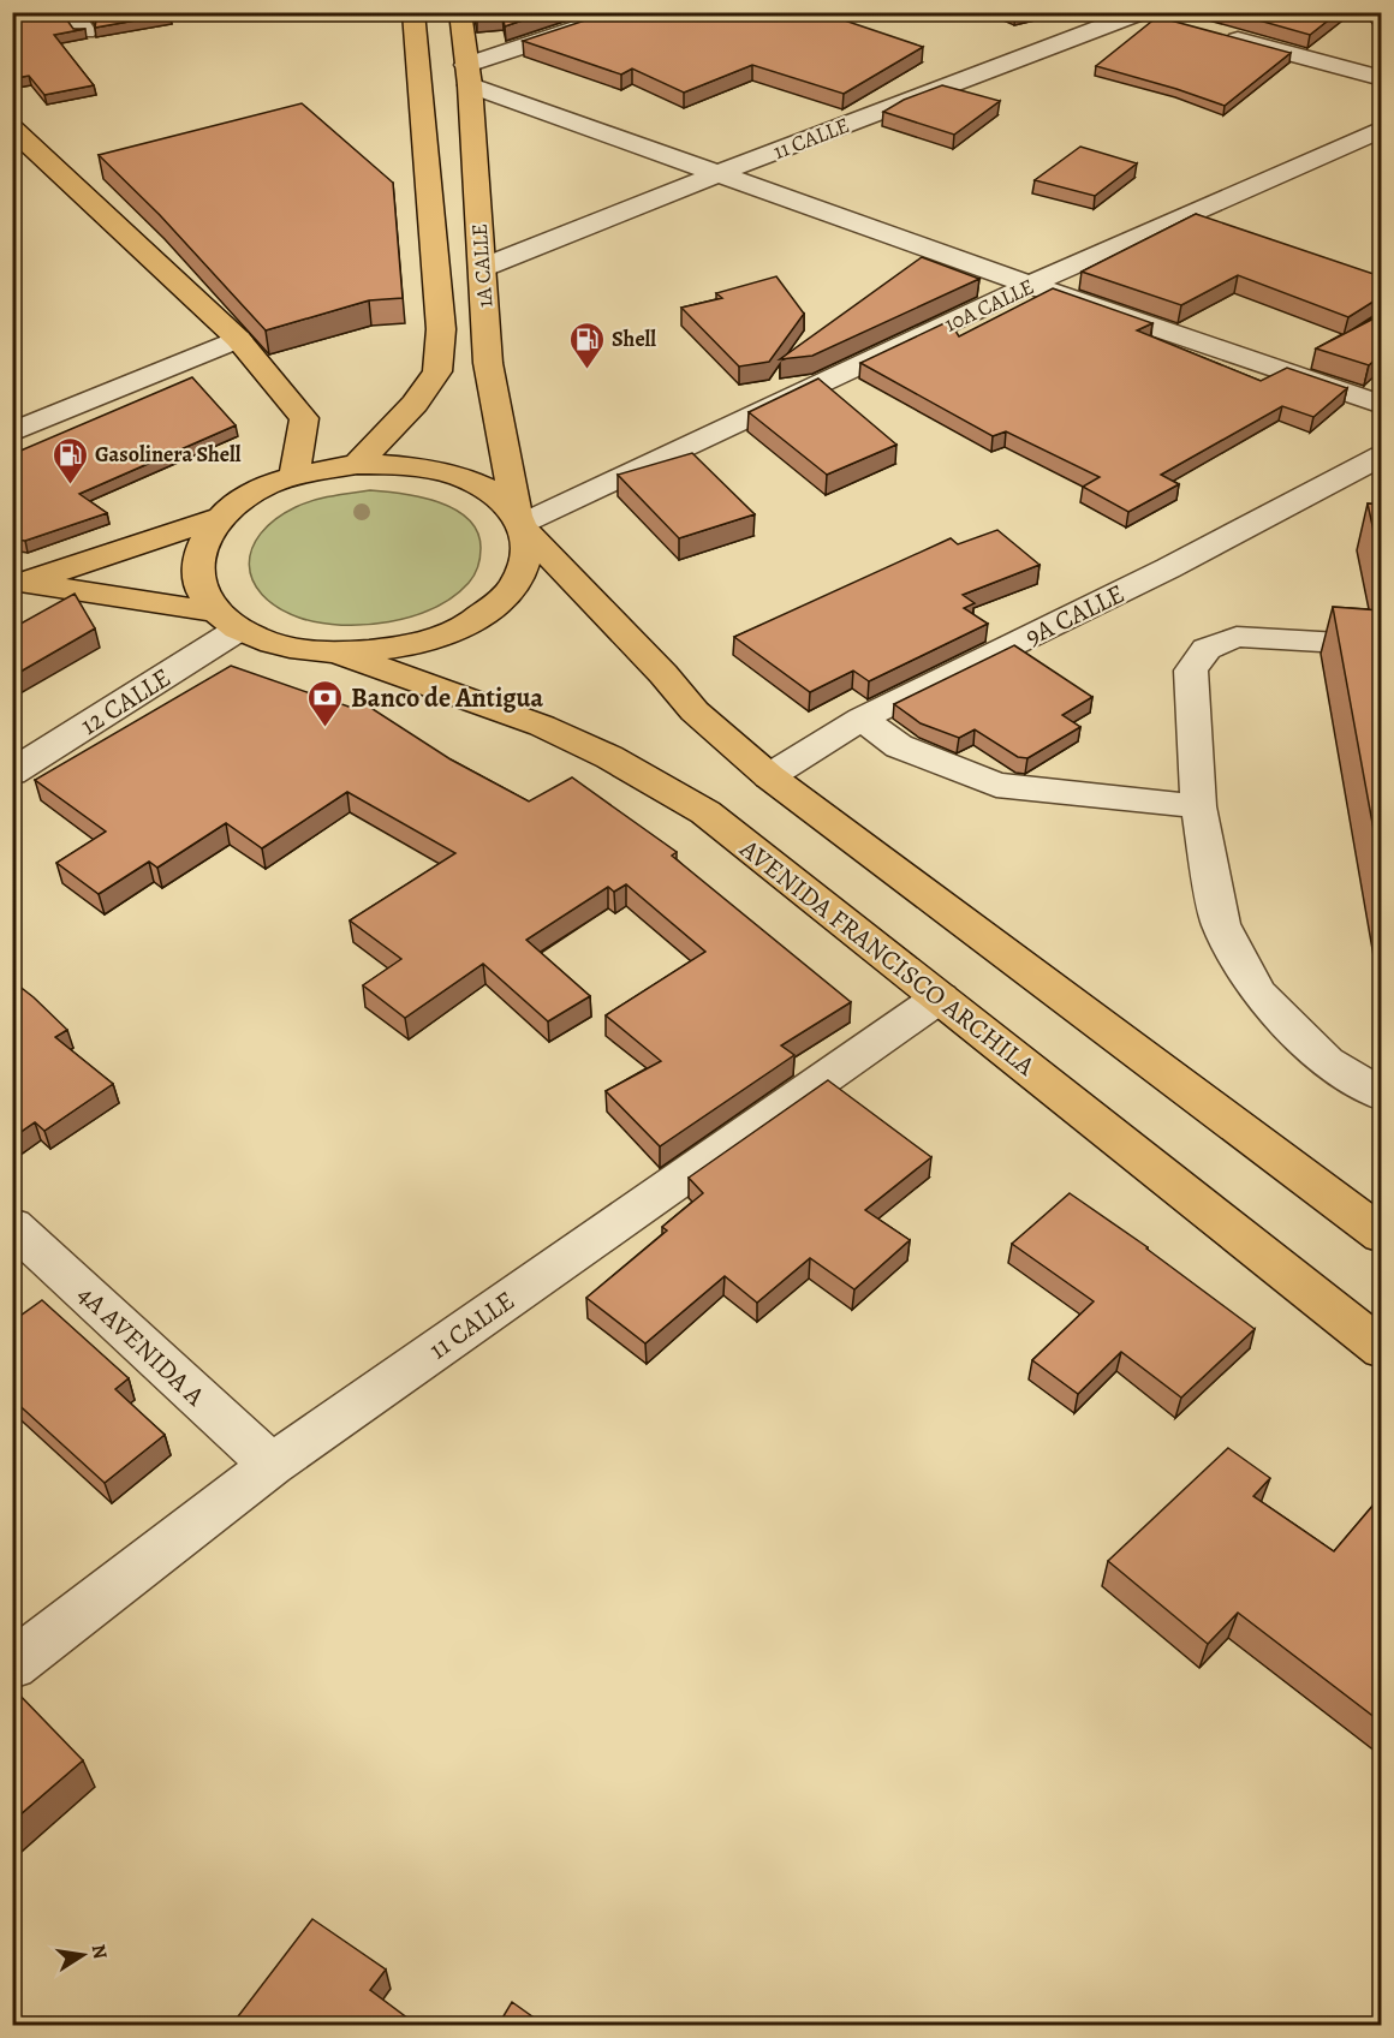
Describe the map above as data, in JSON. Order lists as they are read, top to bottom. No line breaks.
{"streets":{"main road":["1A CALLE","AVENIDA FRANCISCO ARCHILA"],"street":["11 CALLE","10A CALLE","9A CALLE","12 CALLE","4A AVENIDA A"]},"crossings":[["11 CALLE","1A CALLE"],["11 CALLE","AVENIDA FRANCISCO ARCHILA"],["11 CALLE","4A AVENIDA A"],["1A CALLE","10A CALLE"],["1A CALLE","AVENIDA FRANCISCO ARCHILA"]],"places":{"fuel station":["Shell","Gasolinera Shell"],"bank":["Banco de Antigua"]},"north":"right"}
